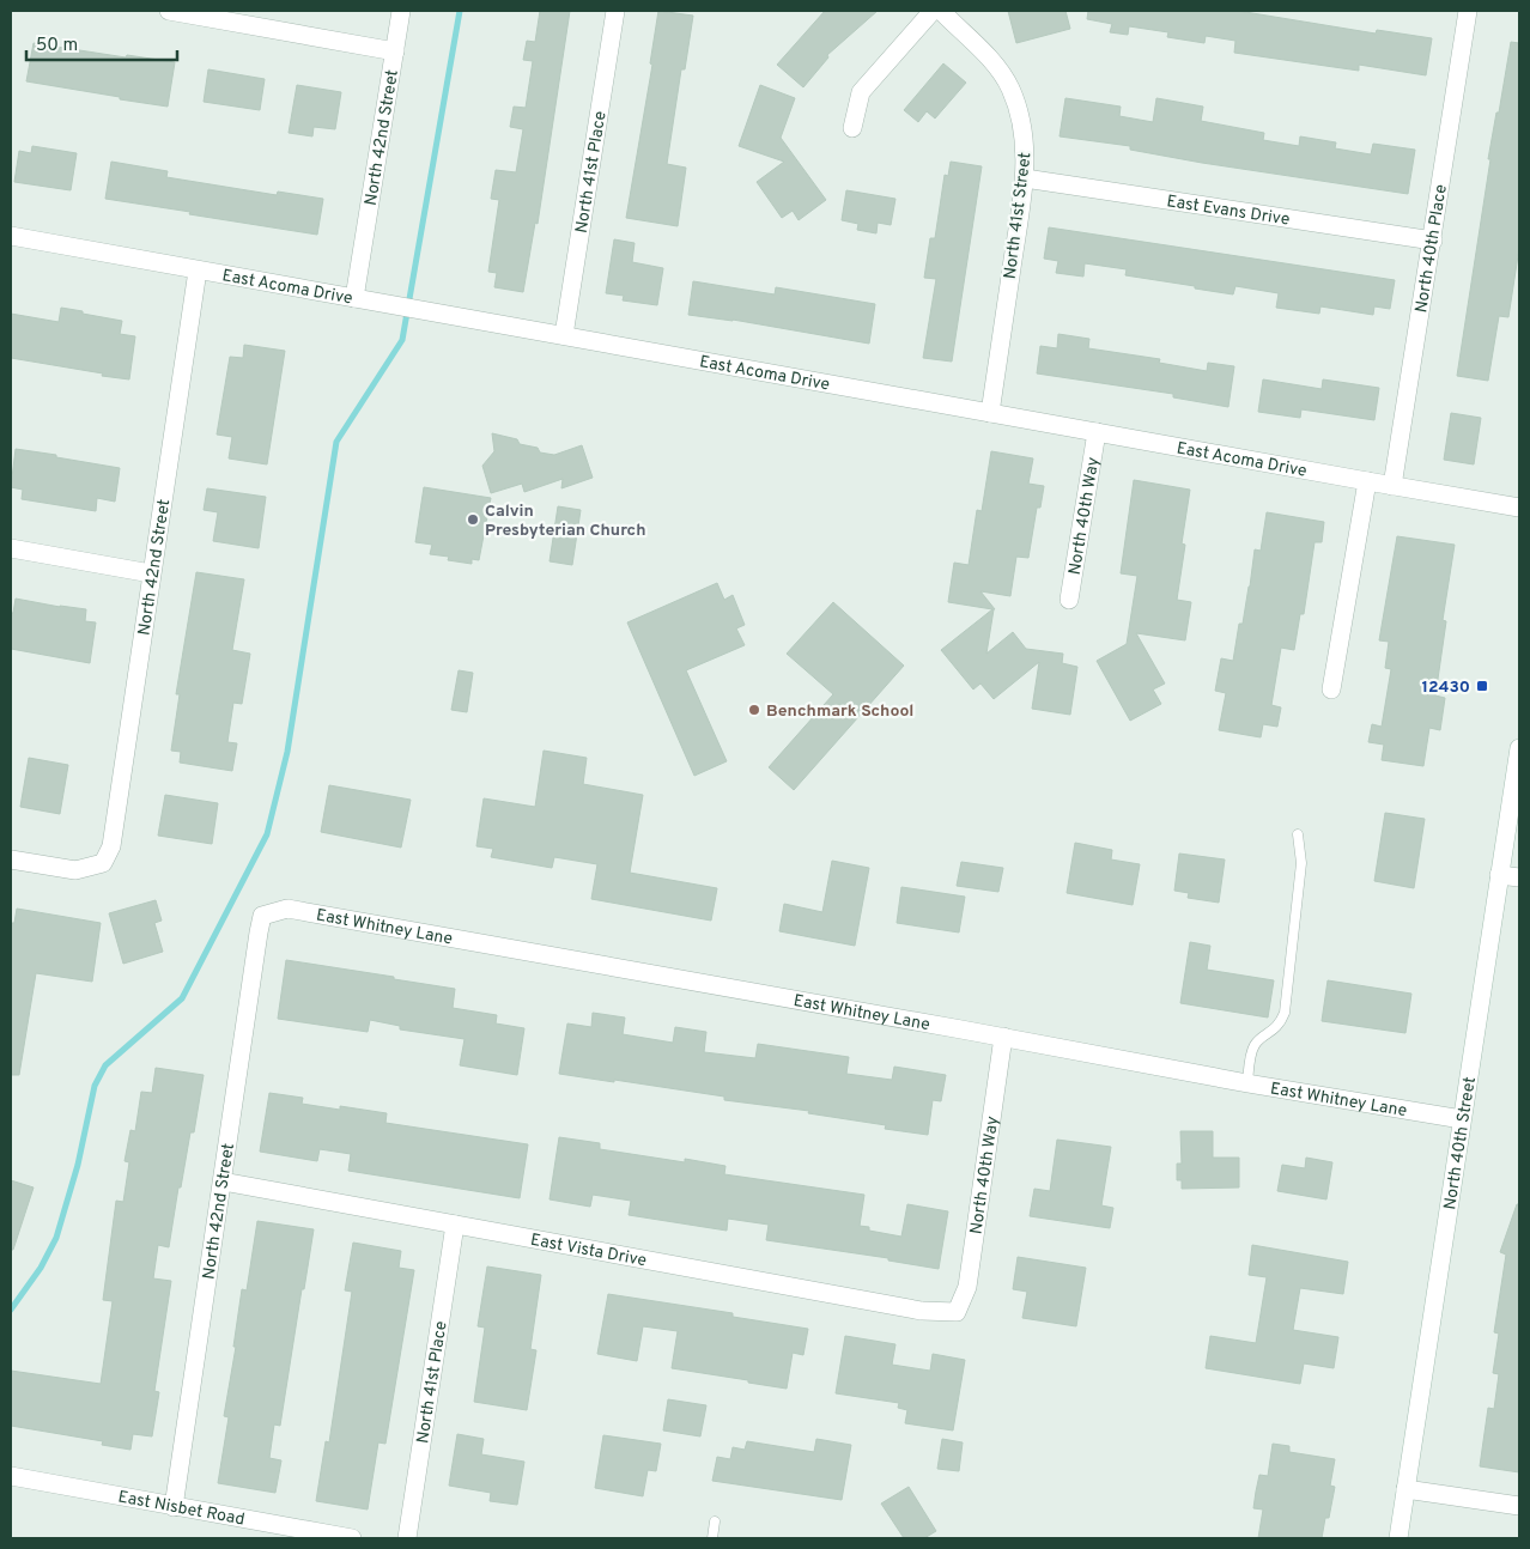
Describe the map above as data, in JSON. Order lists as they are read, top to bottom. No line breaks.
{"streets":{"street":["North 42nd Street","North 41st Place","East Evans Drive","North 41st Street","North 40th Place","East Acoma Drive","North 40th Way","East Whitney Lane","North 40th Street","East Vista Drive","East Nisbet Road"]},"crossings":[["North 42nd Street","East Acoma Drive"],["North 42nd Street","East Whitney Lane"],["North 42nd Street","East Vista Drive"],["North 42nd Street","East Nisbet Road"],["North 41st Place","East Acoma Drive"],["North 41st Place","East Vista Drive"],["East Evans Drive","North 41st Street"],["East Evans Drive","North 40th Place"],["North 41st Street","East Acoma Drive"],["North 40th Place","East Acoma Drive"],["East Acoma Drive","North 40th Way"],["North 40th Way","East Whitney Lane"],["North 40th Way","East Vista Drive"],["East Whitney Lane","North 40th Street"]],"places":{"other":["Calvin Presbyterian Church","Benchmark School"],"transit":["12430"]},"scale_bar":"50 m"}
